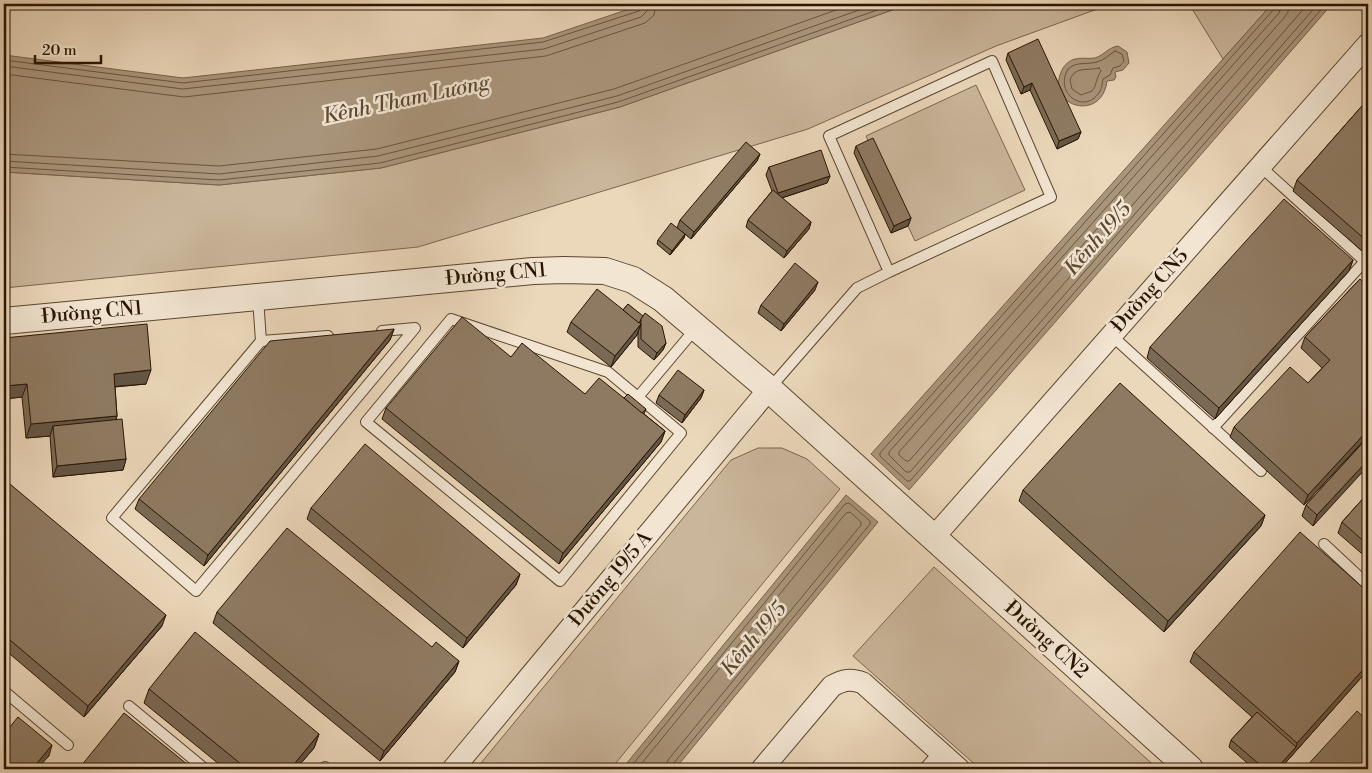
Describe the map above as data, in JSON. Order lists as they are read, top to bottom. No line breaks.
{"streets":{"street":["Đường CN1","Đường CN5","Đường 19/5 A","Đường CN2"]},"crossings":[["Đường CN1","Đường 19/5 A"],["Đường CN1","Đường CN2"],["Đường CN5","Đường CN2"]],"water":["Kênh Tham Lương","Kênh 19/5"],"scale_bar":"20 m"}
